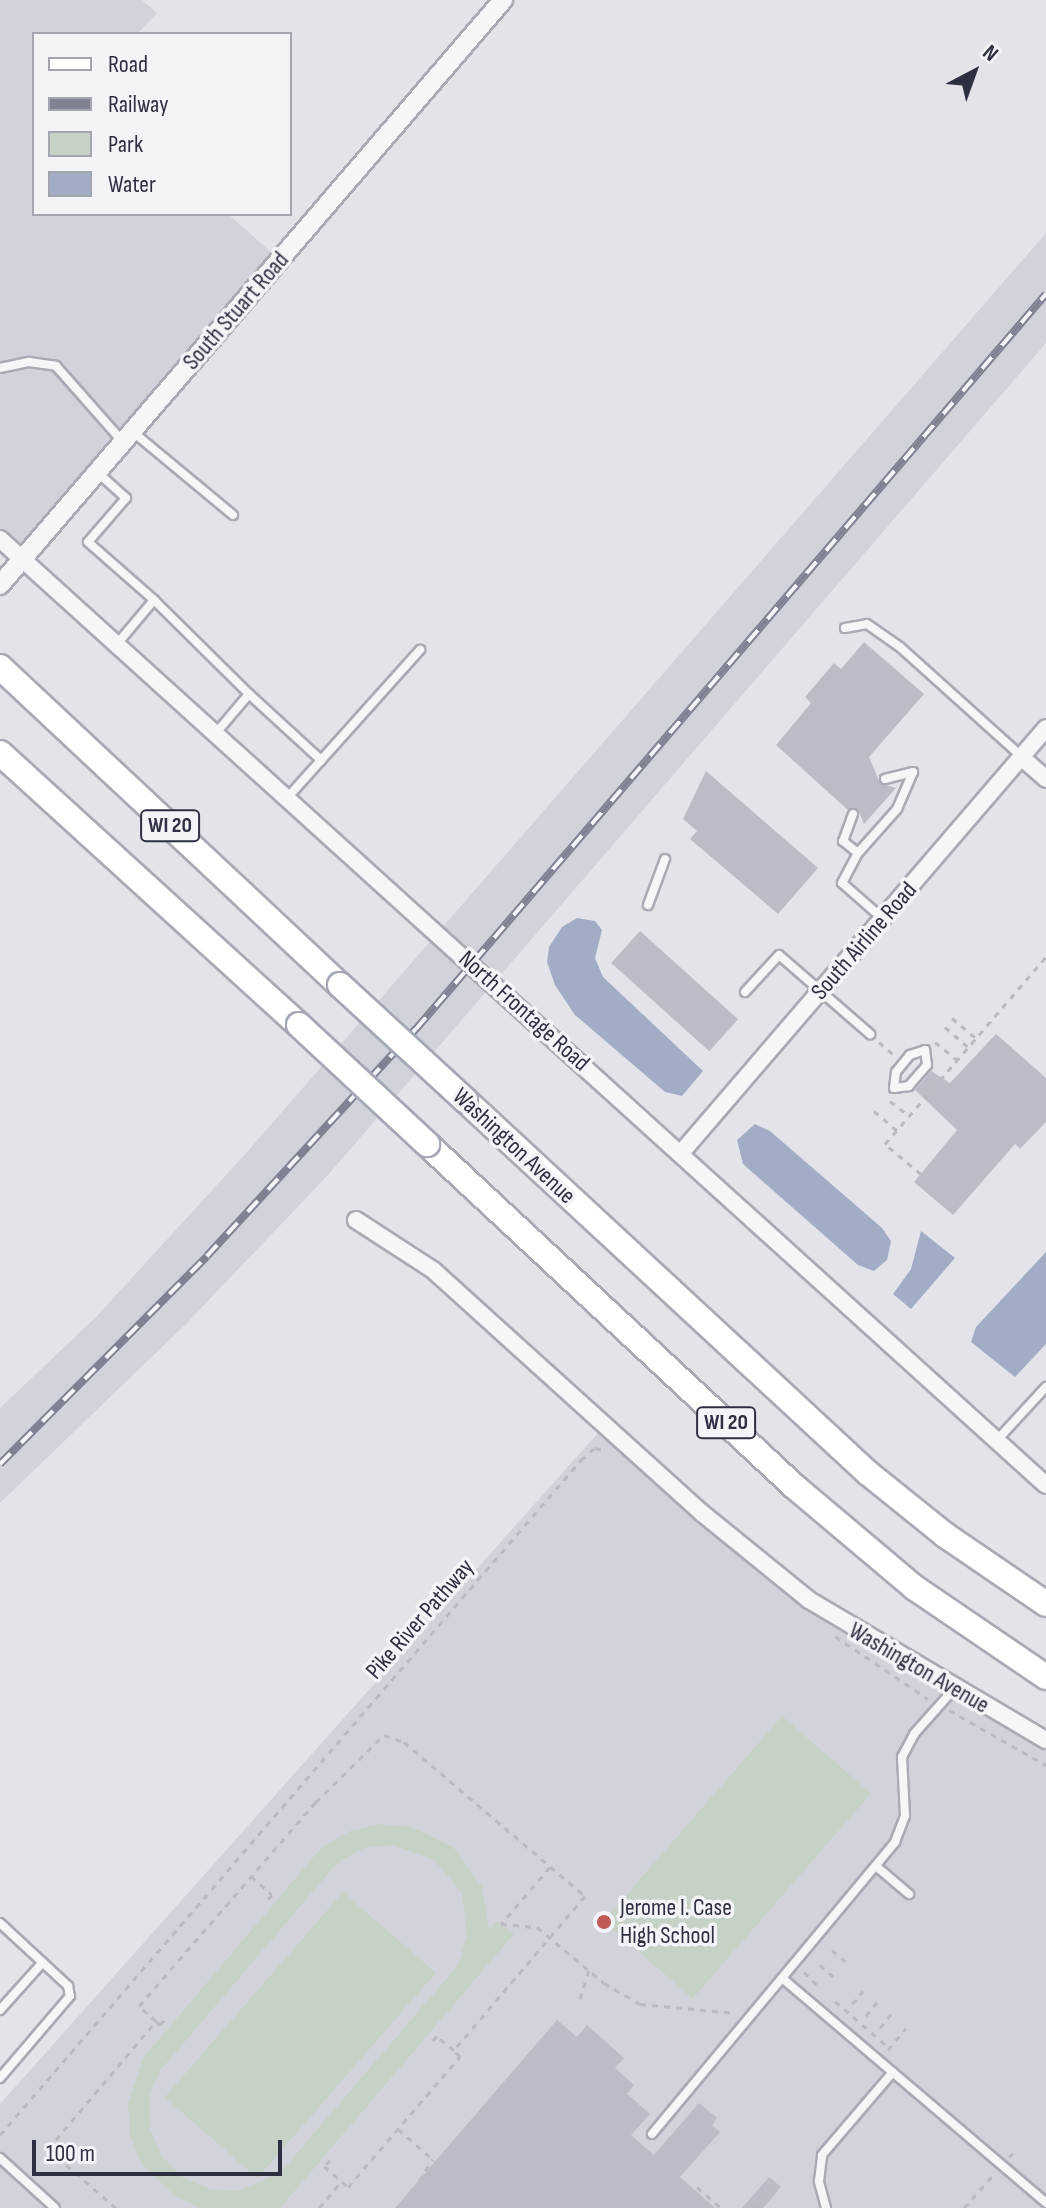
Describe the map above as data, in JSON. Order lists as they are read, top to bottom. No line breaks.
{"streets":{"main road":["WI 20","Washington Avenue"],"street":["South Stuart Road","South Airline Road","North Frontage Road"],"path":["Pike River Pathway"]},"crossings":[["South Stuart Road","North Frontage Road"],["South Airline Road","North Frontage Road"]],"places":["Jerome I. Case High School"],"legend":["Road","Railway","Park","Water"],"scale_bar":"100 m","north":"top right"}
